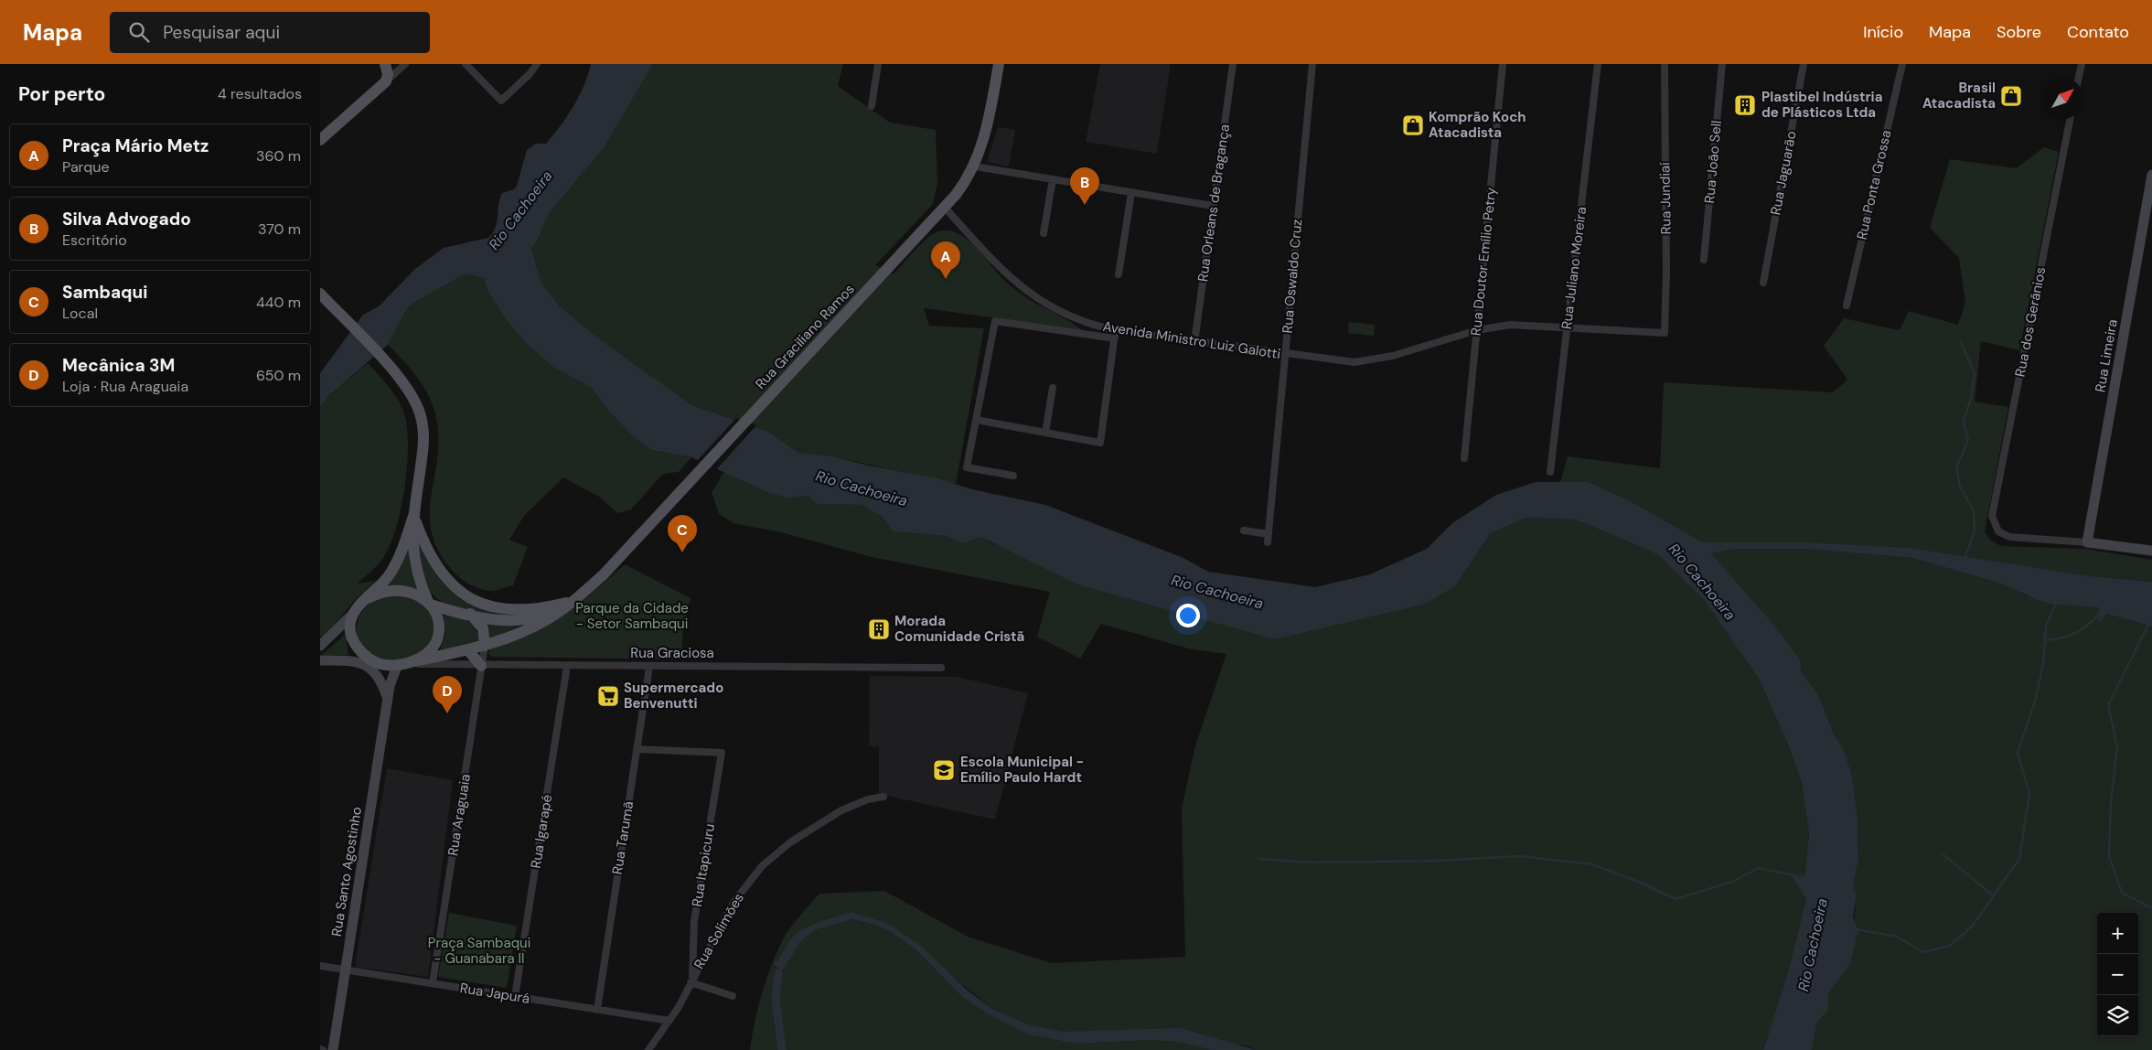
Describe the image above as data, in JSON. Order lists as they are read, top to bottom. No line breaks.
{"streets":{"main road":["Rua Graciliano Ramos","Rua Limeira","Rua Santo Agostinho"],"street":["Rua João Sell","Rua Jaguarão","Rua Ponta Grossa","Rua Jundiaí","Rua Orleans de Bragança","Rua Doutor Emílio Petry","Rua Juliano Moreira","Rua Oswaldo Cruz","Rua dos Gerânios","Avenida Ministro Luiz Galotti","Rua Graciosa","Rua Araguaia","Rua Igarapé","Rua Tarumã","Rua Itapicuru","Rua Solimões","Rua Japurá"]},"crossings":[["Rua Jundiaí","Avenida Ministro Luiz Galotti"],["Rua Orleans de Bragança","Avenida Ministro Luiz Galotti"],["Rua Doutor Emílio Petry","Avenida Ministro Luiz Galotti"],["Rua Juliano Moreira","Avenida Ministro Luiz Galotti"],["Rua Oswaldo Cruz","Avenida Ministro Luiz Galotti"],["Rua dos Gerânios","Rua Limeira"],["Rua Graciliano Ramos","Avenida Ministro Luiz Galotti"],["Rua Graciliano Ramos","Rua Graciosa"],["Rua Graciliano Ramos","Rua Araguaia"],["Rua Graciliano Ramos","Rua Santo Agostinho"],["Rua Graciosa","Rua Araguaia"],["Rua Graciosa","Rua Igarapé"],["Rua Graciosa","Rua Tarumã"],["Rua Graciosa","Rua Santo Agostinho"],["Rua Araguaia","Rua Japurá"],["Rua Igarapé","Rua Japurá"],["Rua Tarumã","Rua Itapicuru"],["Rua Tarumã","Rua Japurá"],["Rua Itapicuru","Rua Solimões"],["Rua Santo Agostinho","Rua Japurá"],["Rua Solimões","Rua Japurá"]],"water":["Rio Cachoeira"],"parks":["Parque da Cidade - Setor Sambaqui","Praça Sambaqui - Guanabara II"],"places":{"shop":["Brasil Atacadista","Komprão Koch Atacadista"],"building":["Plastibel Indústria de Plásticos Ltda","Morada Comunidade Cristã"],"supermarket":["Supermercado Benvenutti"],"school or university":["Escola Municipal - Emílio Paulo Hardt"]},"north":"top right","page":{"header":"Mapa","search":"Pesquisar aqui","nav":["Início","Mapa","Sobre","Contato"],"heading":["Por perto","4 resultados"],"list":[{"mark":"A","name":"Praça Mário Metz","note":"Parque","value":"360 m"},{"mark":"B","name":"Silva Advogado","note":"Escritório","value":"370 m"},{"mark":"C","name":"Sambaqui","note":"Local","value":"440 m"},{"mark":"D","name":"Mecânica 3M","note":"Loja · Rua Araguaia","value":"650 m"}],"pins":["B","A","C","D"],"map_buttons":["+","−"]}}
